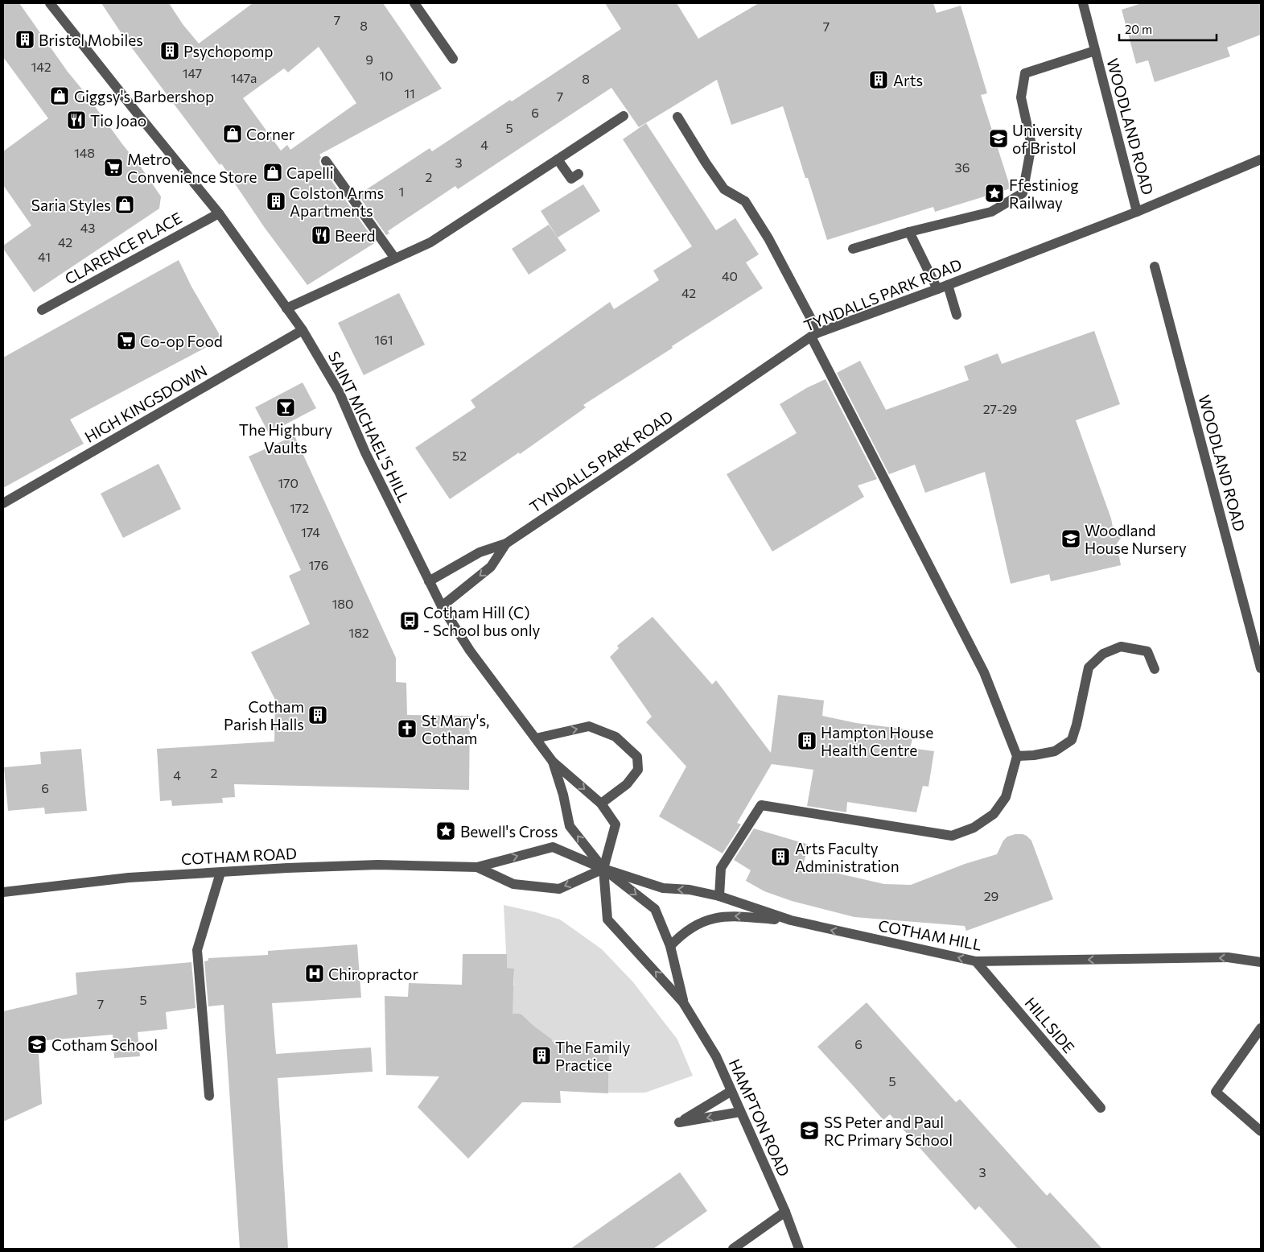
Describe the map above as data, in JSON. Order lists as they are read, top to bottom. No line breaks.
{"streets":{"street":["WOODLAND ROAD","CLARENCE PLACE","TYNDALLS PARK ROAD","HIGH KINGSDOWN","SAINT MICHAEL'S HILL","COTHAM ROAD","COTHAM HILL","HILLSIDE","HAMPTON ROAD"]},"crossings":[["WOODLAND ROAD","TYNDALLS PARK ROAD"],["CLARENCE PLACE","SAINT MICHAEL'S HILL"],["TYNDALLS PARK ROAD","SAINT MICHAEL'S HILL"],["HIGH KINGSDOWN","SAINT MICHAEL'S HILL"],["SAINT MICHAEL'S HILL","COTHAM ROAD"],["SAINT MICHAEL'S HILL","COTHAM HILL"],["SAINT MICHAEL'S HILL","HAMPTON ROAD"],["COTHAM ROAD","COTHAM HILL"],["COTHAM ROAD","HAMPTON ROAD"],["COTHAM HILL","HILLSIDE"],["COTHAM HILL","HAMPTON ROAD"]],"one_way":["COTHAM HILL"],"places":{"building":["Bristol Mobiles","Psychopomp","Arts","Colston Arms Apartments","Cotham Parish Halls","Hampton House Health Centre","Arts Faculty Administration","The Family Practice"],"shop":["Giggsy's Barbershop","Corner","Capelli","Saria Styles"],"restaurant":["Tio Joao","Beerd"],"school or university":["University of Bristol","Woodland House Nursery","Cotham School","SS Peter and Paul RC Primary School"],"supermarket":["Metro Convenience Store","Co-op Food"],"place":["Ffestiniog Railway","Bewell's Cross"],"bar":["The Highbury Vaults"],"bus stop":["Cotham Hill (C) - School bus only"],"church":["St Mary's, Cotham"],"hospital":["Chiropractor"]},"house_numbers":["7","8","7","9","142","147","10","147a","8","11","7","6","5","4","148","3","36","2","1","43","42","41","40","42","161","27-29","52","170","172","174","176","180","182","2","4","6","29","5","7","6","5","3"],"scale_bar":"20 m"}
